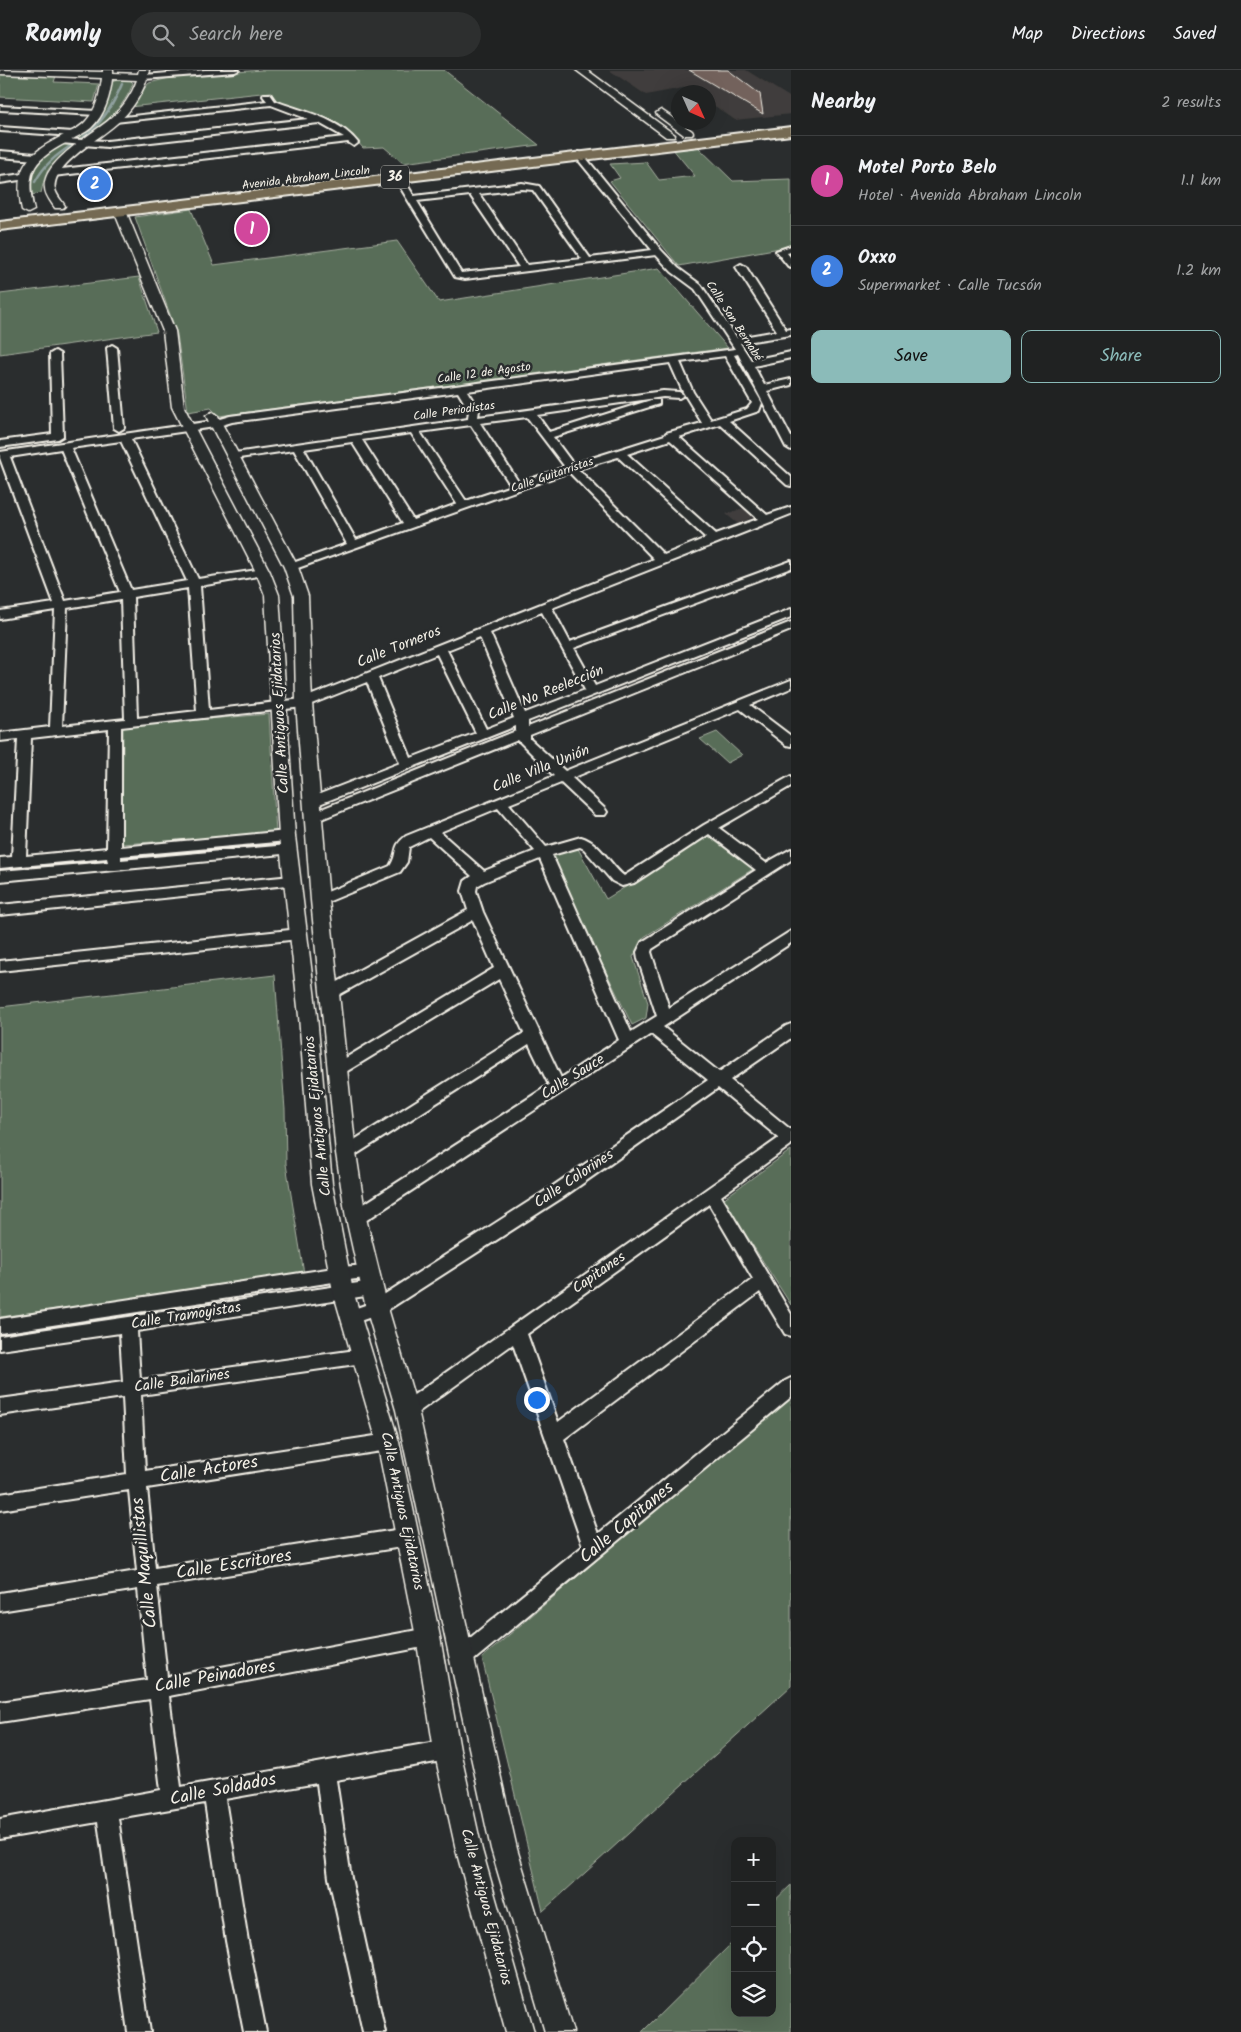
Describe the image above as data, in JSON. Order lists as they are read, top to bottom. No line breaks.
{"streets":{"main road":["36","Avenida Abraham Lincoln"],"street":["Calle San Bernabé","Calle 12 de Agosto","Calle Periodistas","Calle Guitarristas","Calle Torneros","Calle No Reelección","Calle Antiguos Ejidatarios","Calle Villa Unión","Calle Sauce","Calle Colorines","Capitanes","Calle Tramoyistas","Calle Bailarines","Calle Actores","Calle Capitanes","Calle Maquillistas","Calle Escritores","Calle Peinadores","Calle Soldados"]},"crossings":[["36","Avenida Abraham Lincoln"],["36","Calle San Bernabé"],["36","Calle Antiguos Ejidatarios"],["Calle San Bernabé","Calle 12 de Agosto"],["Calle 12 de Agosto","Calle Guitarristas"],["Calle 12 de Agosto","Calle Antiguos Ejidatarios"],["Calle Periodistas","Calle Antiguos Ejidatarios"],["Calle Guitarristas","Calle Antiguos Ejidatarios"],["Calle Torneros","Calle Antiguos Ejidatarios"],["Calle No Reelección","Calle Antiguos Ejidatarios"],["Calle Antiguos Ejidatarios","Calle Villa Unión"],["Calle Antiguos Ejidatarios","Calle Sauce"],["Calle Antiguos Ejidatarios","Calle Colorines"],["Calle Antiguos Ejidatarios","Capitanes"],["Calle Antiguos Ejidatarios","Calle Tramoyistas"],["Calle Antiguos Ejidatarios","Calle Bailarines"],["Calle Antiguos Ejidatarios","Calle Actores"],["Calle Antiguos Ejidatarios","Calle Capitanes"],["Calle Antiguos Ejidatarios","Calle Escritores"],["Calle Antiguos Ejidatarios","Calle Peinadores"],["Calle Antiguos Ejidatarios","Calle Soldados"],["Calle Tramoyistas","Calle Maquillistas"],["Calle Bailarines","Calle Maquillistas"],["Calle Actores","Calle Maquillistas"],["Calle Maquillistas","Calle Escritores"],["Calle Maquillistas","Calle Peinadores"],["Calle Maquillistas","Calle Soldados"]],"north":"bottom right","page":{"header":"Roamly","search":"Search here","nav":["Map","Directions","Saved"],"heading":["Nearby","2 results"],"list":[{"mark":"1","name":"Motel Porto Belo","note":"Hotel · Avenida Abraham Lincoln","value":"1.1 km"},{"mark":"2","name":"Oxxo","note":"Supermarket · Calle Tucsón","value":"1.2 km"}],"pins":["2","1"],"buttons":["Save","Share"],"map_buttons":["+","−"]}}
